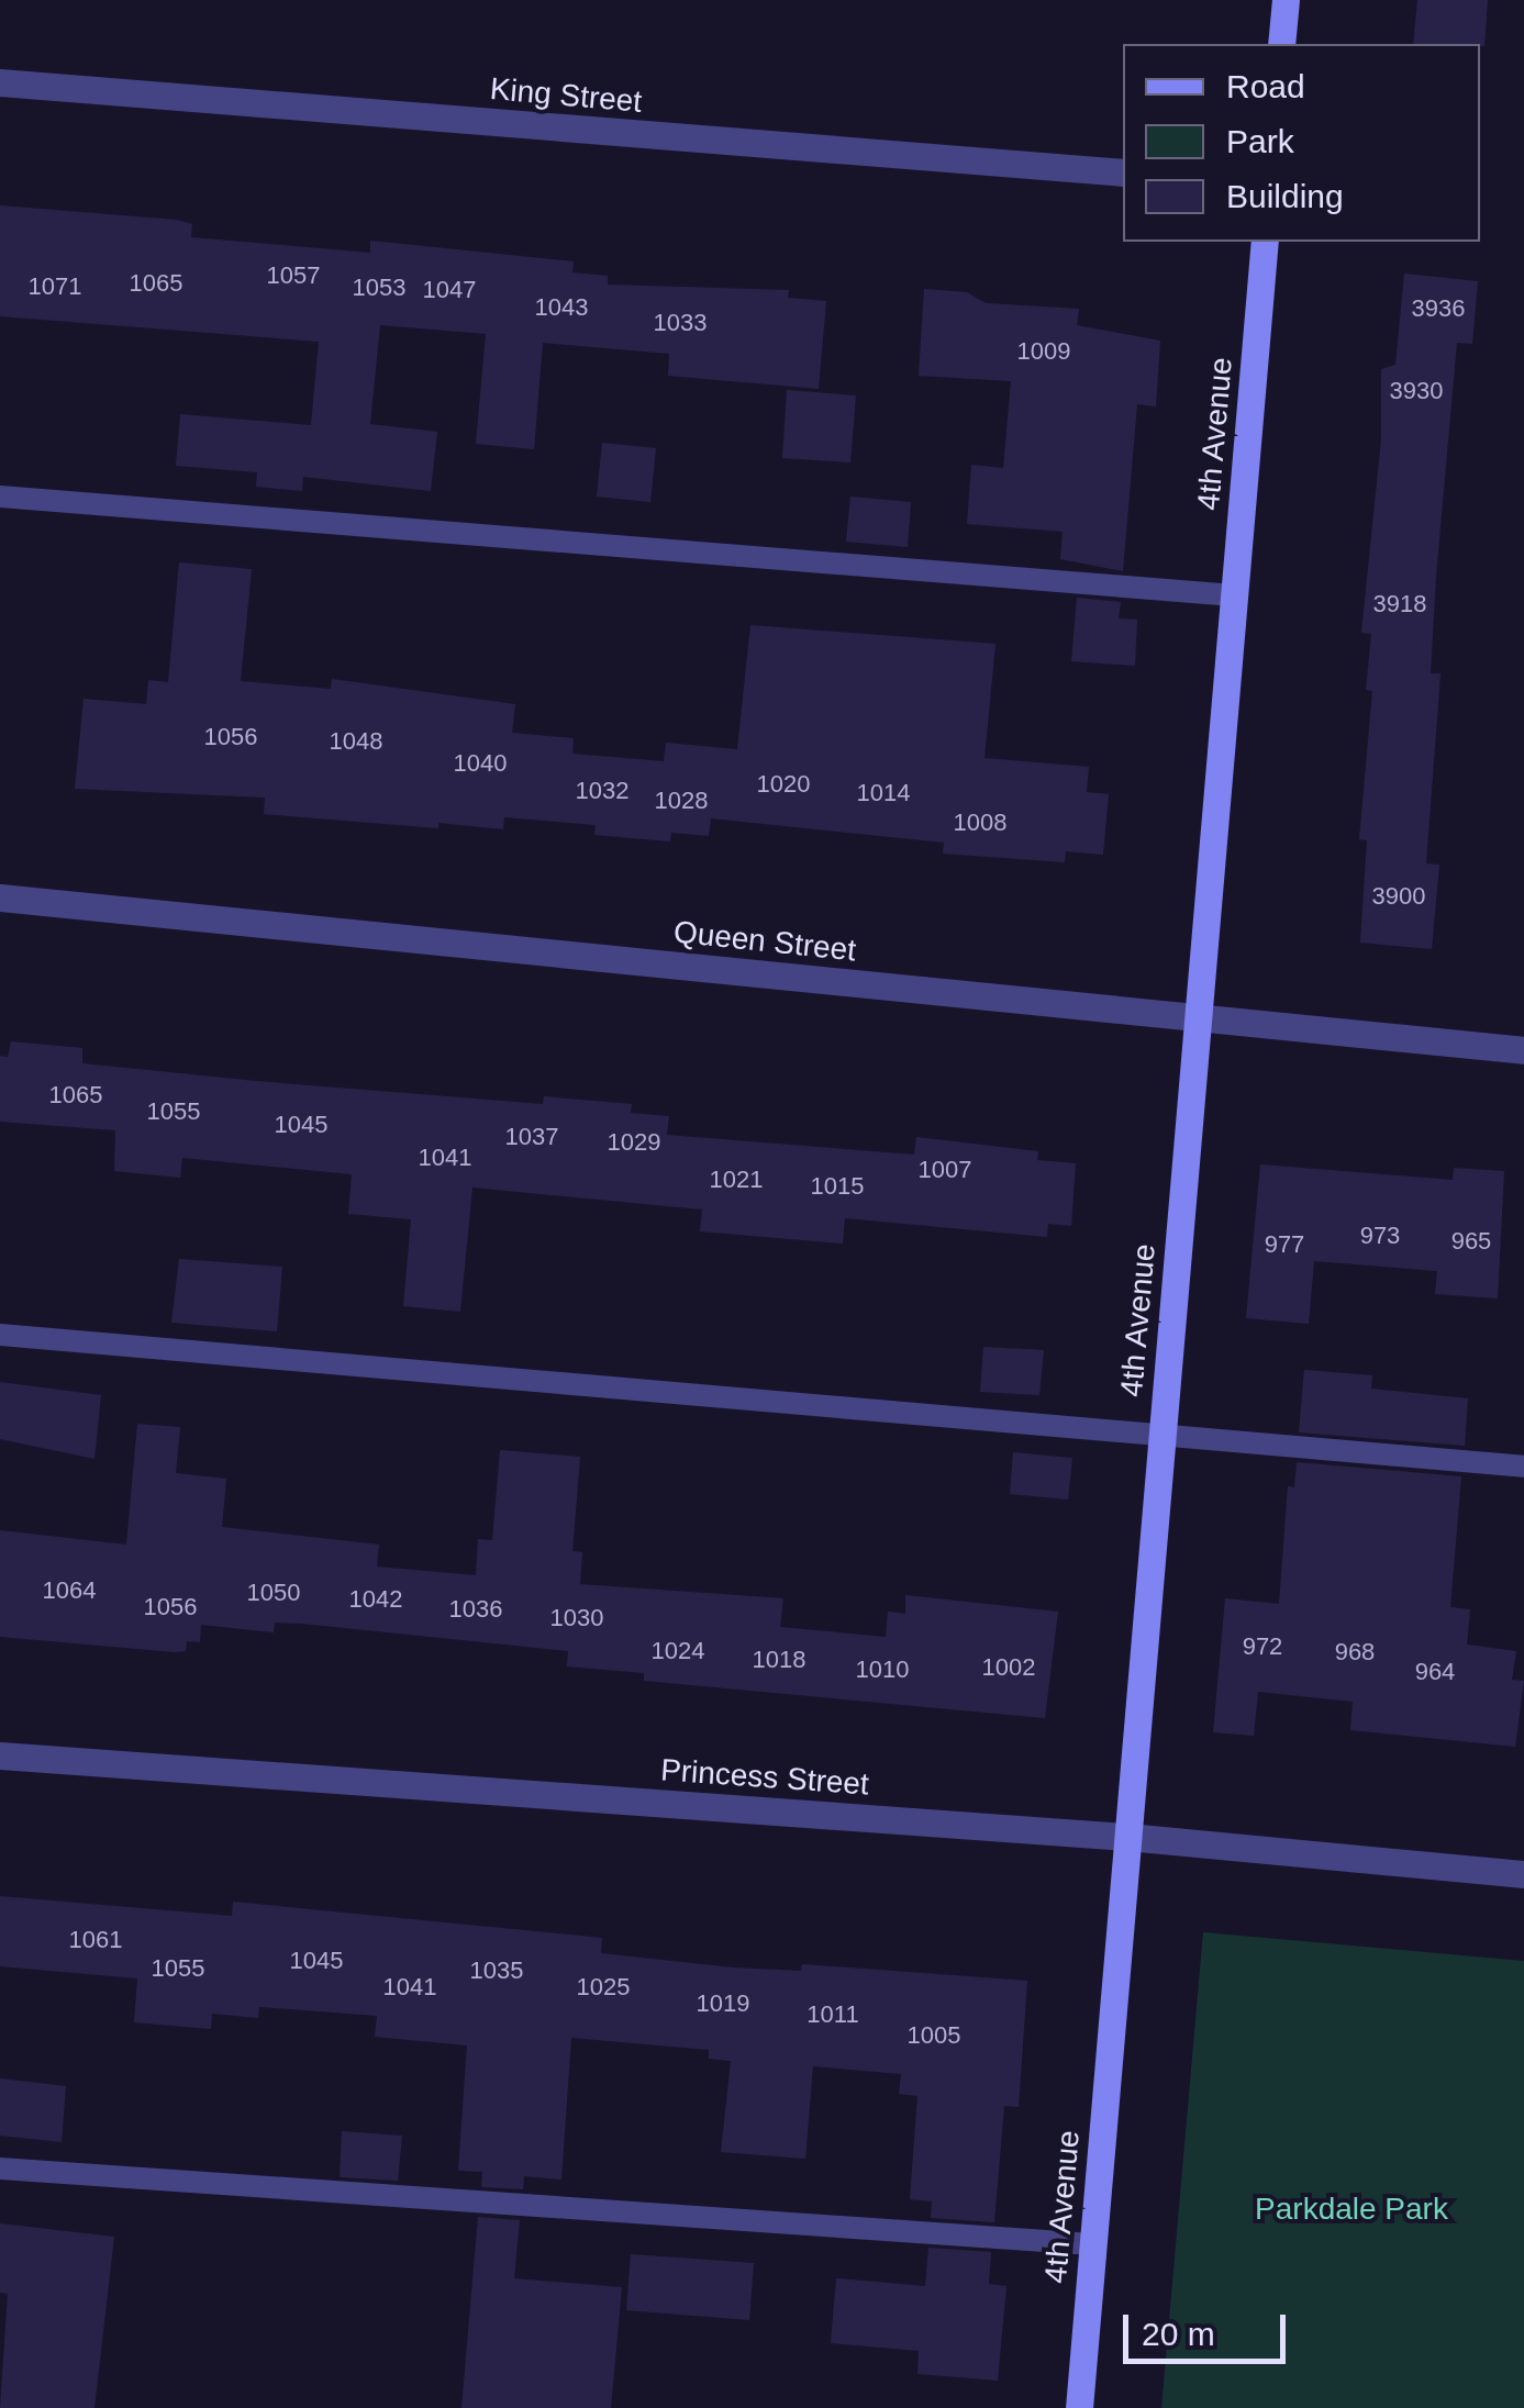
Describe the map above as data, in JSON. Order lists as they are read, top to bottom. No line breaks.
{"streets":{"street":["King Street","4th Avenue","Queen Street","Princess Street"]},"crossings":[["4th Avenue","Queen Street"],["4th Avenue","Princess Street"]],"parks":["Parkdale Park"],"house_numbers":["1057","1065","1071","1053","1047","1043","3936","1033","1009","3930","3918","1056","1048","1040","1020","1032","1014","1028","1008","3900","1065","1055","1045","1037","1029","1041","1007","1021","1015","973","965","977","1064","1050","1042","1056","1036","1030","972","1024","968","1018","1002","1010","964","1061","1045","1055","1035","1041","1025","1019","1011","1005"],"legend":["Road","Park","Building"],"scale_bar":"20 m"}
